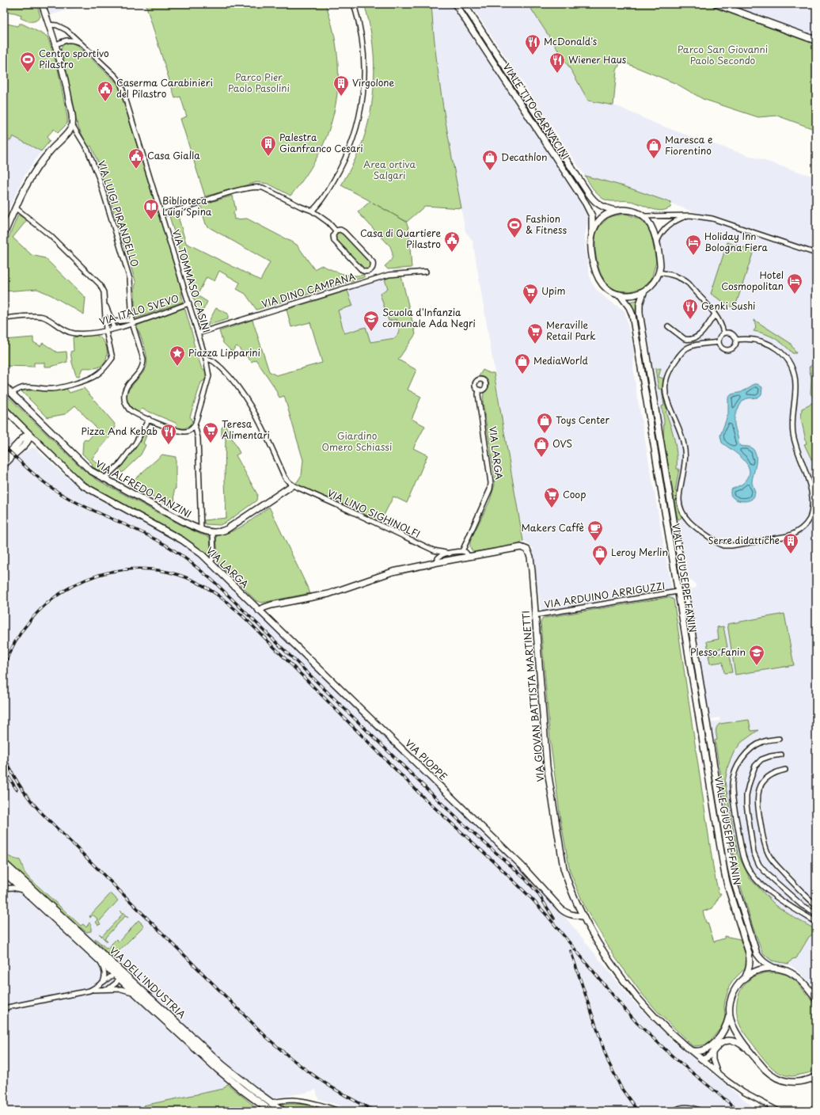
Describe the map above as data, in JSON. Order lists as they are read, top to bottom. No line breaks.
{"streets":{"main road":["VIALE TITO CARNACINI","VIA LUIGI PIRANDELLO","VIA LARGA","VIA ALFREDO PANZINI","VIALE GIUSEPPE FANIN","VIA GIOVAN BATTISTA MARTINETTI","VIA PIOPPE","VIA DELL'INDUSTRIA"],"street":["VIA TOMMASO CASINI","VIA DINO CAMPANA","VIA ITALO SVEVO","VIA LINO SIGHINOLFI","VIA ARDUINO ARRIGUZZI"]},"crossings":[["VIALE TITO CARNACINI","VIALE GIUSEPPE FANIN"],["VIA LUIGI PIRANDELLO","VIA TOMMASO CASINI"],["VIA LUIGI PIRANDELLO","VIA ITALO SVEVO"],["VIA TOMMASO CASINI","VIA DINO CAMPANA"],["VIA TOMMASO CASINI","VIA ITALO SVEVO"],["VIA LARGA","VIA PIOPPE"],["VIA ALFREDO PANZINI","VIA LINO SIGHINOLFI"],["VIALE GIUSEPPE FANIN","VIA ARDUINO ARRIGUZZI"],["VIA ARDUINO ARRIGUZZI","VIA GIOVAN BATTISTA MARTINETTI"],["VIA GIOVAN BATTISTA MARTINETTI","VIA PIOPPE"]],"parks":["Parco San Giovanni Paolo Secondo","Parco Pier Paolo Pasolini","Area ortiva Salgari","Giardino Omero Schiassi"],"places":{"restaurant":["McDonald's","Wiener Haus","Genki Sushi","Pizza And Kebab"],"sports":["Centro sportivo Pilastro","Fashion & Fitness"],"building":["Virgolone","Palestra Gianfranco Cesari","Serre didattiche"],"public building":["Caserma Carabinieri del Pilastro","Casa Gialla","Casa di Quartiere Pilastro"],"shop":["Maresca e Fiorentino","Decathlon","MediaWorld","Toys Center","OVS","Leroy Merlin"],"library":["Biblioteca Luigi Spina"],"hotel":["Holiday Inn Bologna Fiera","Hotel Cosmopolitan"],"supermarket":["Upim","Meraville Retail Park","Teresa Alimentari","Coop"],"school or university":["Scuola d'Infanzia comunale Ada Negri","Plesso Fanin"],"place":["Piazza Lipparini"],"cafe":["Makers Caffè"]}}
